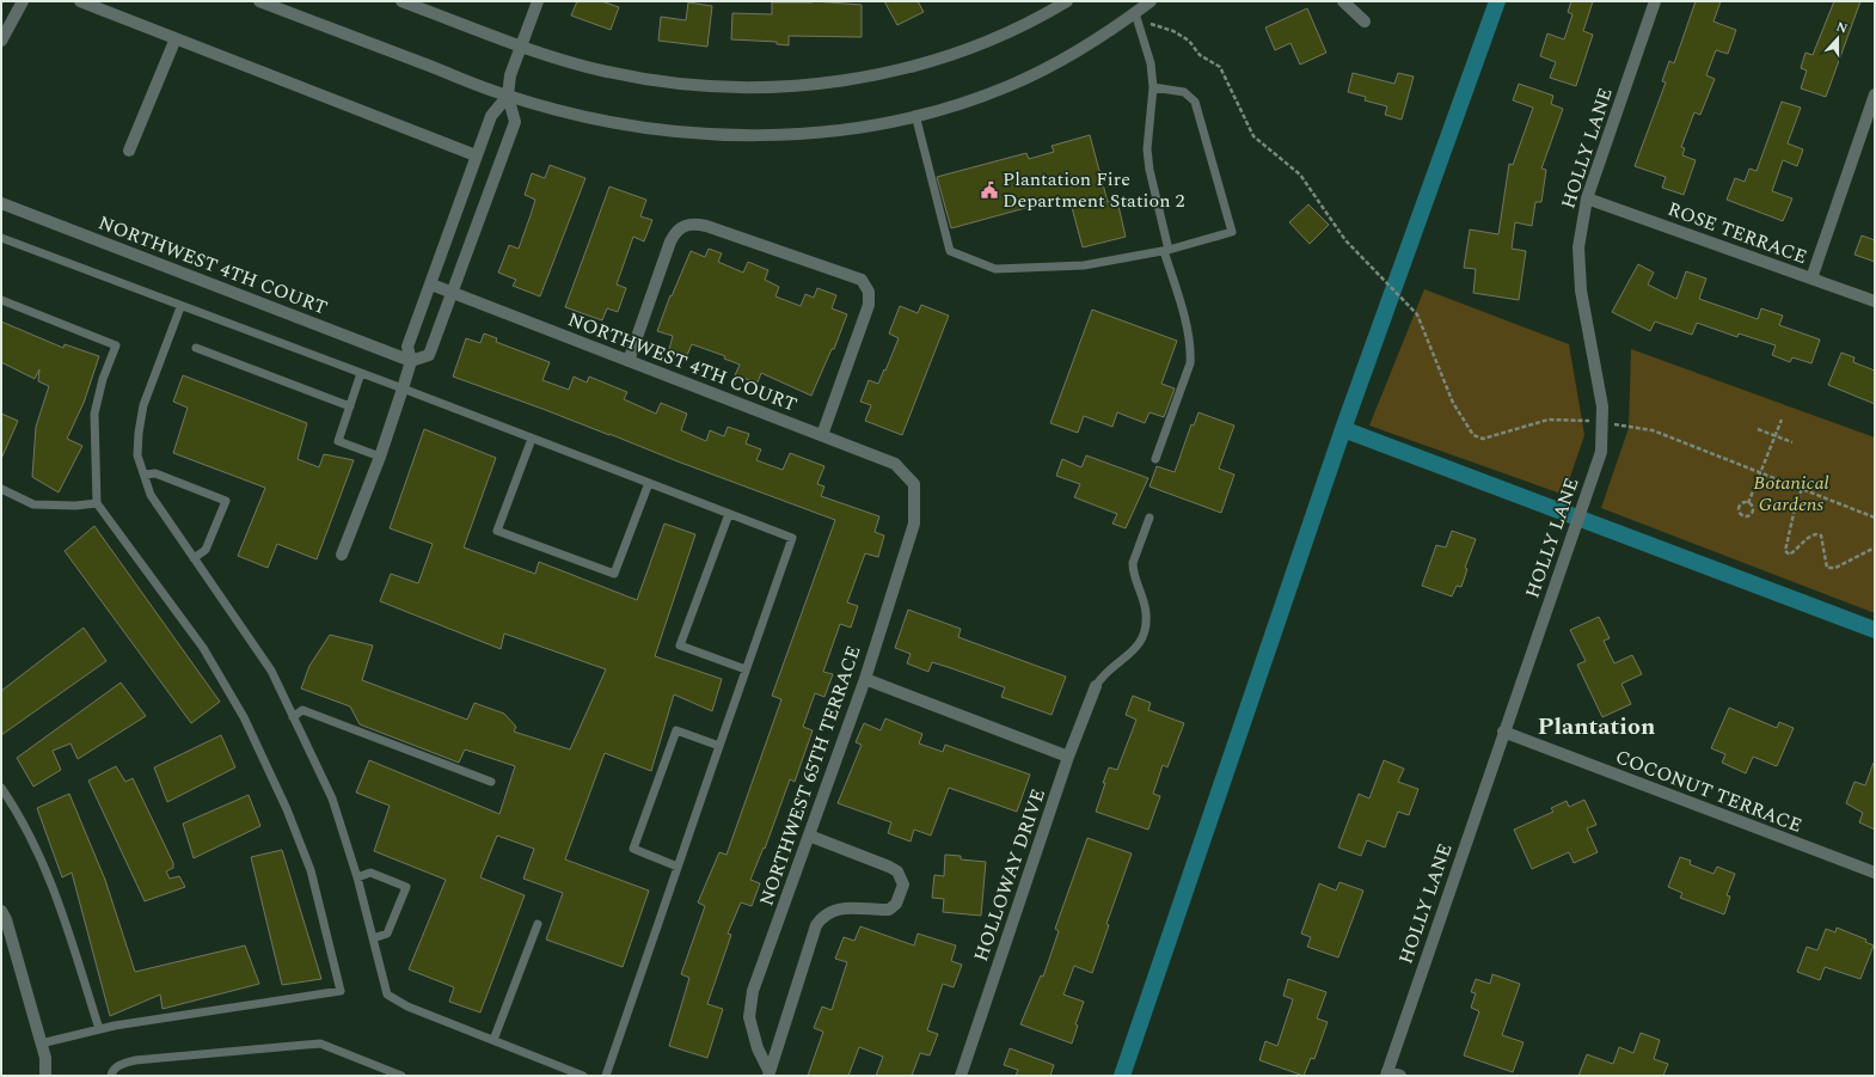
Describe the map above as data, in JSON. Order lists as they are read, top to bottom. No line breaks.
{"streets":{"street":["HOLLY LANE","ROSE TERRACE","NORTHWEST 4TH COURT","NORTHWEST 65TH TERRACE","COCONUT TERRACE","HOLLOWAY DRIVE"]},"crossings":[["HOLLY LANE","ROSE TERRACE"],["HOLLY LANE","COCONUT TERRACE"],["NORTHWEST 4TH COURT","NORTHWEST 65TH TERRACE"]],"districts":["Plantation"],"parks":["Botanical Gardens"],"places":{"public building":["Plantation Fire Department Station 2"]},"north":"top"}
